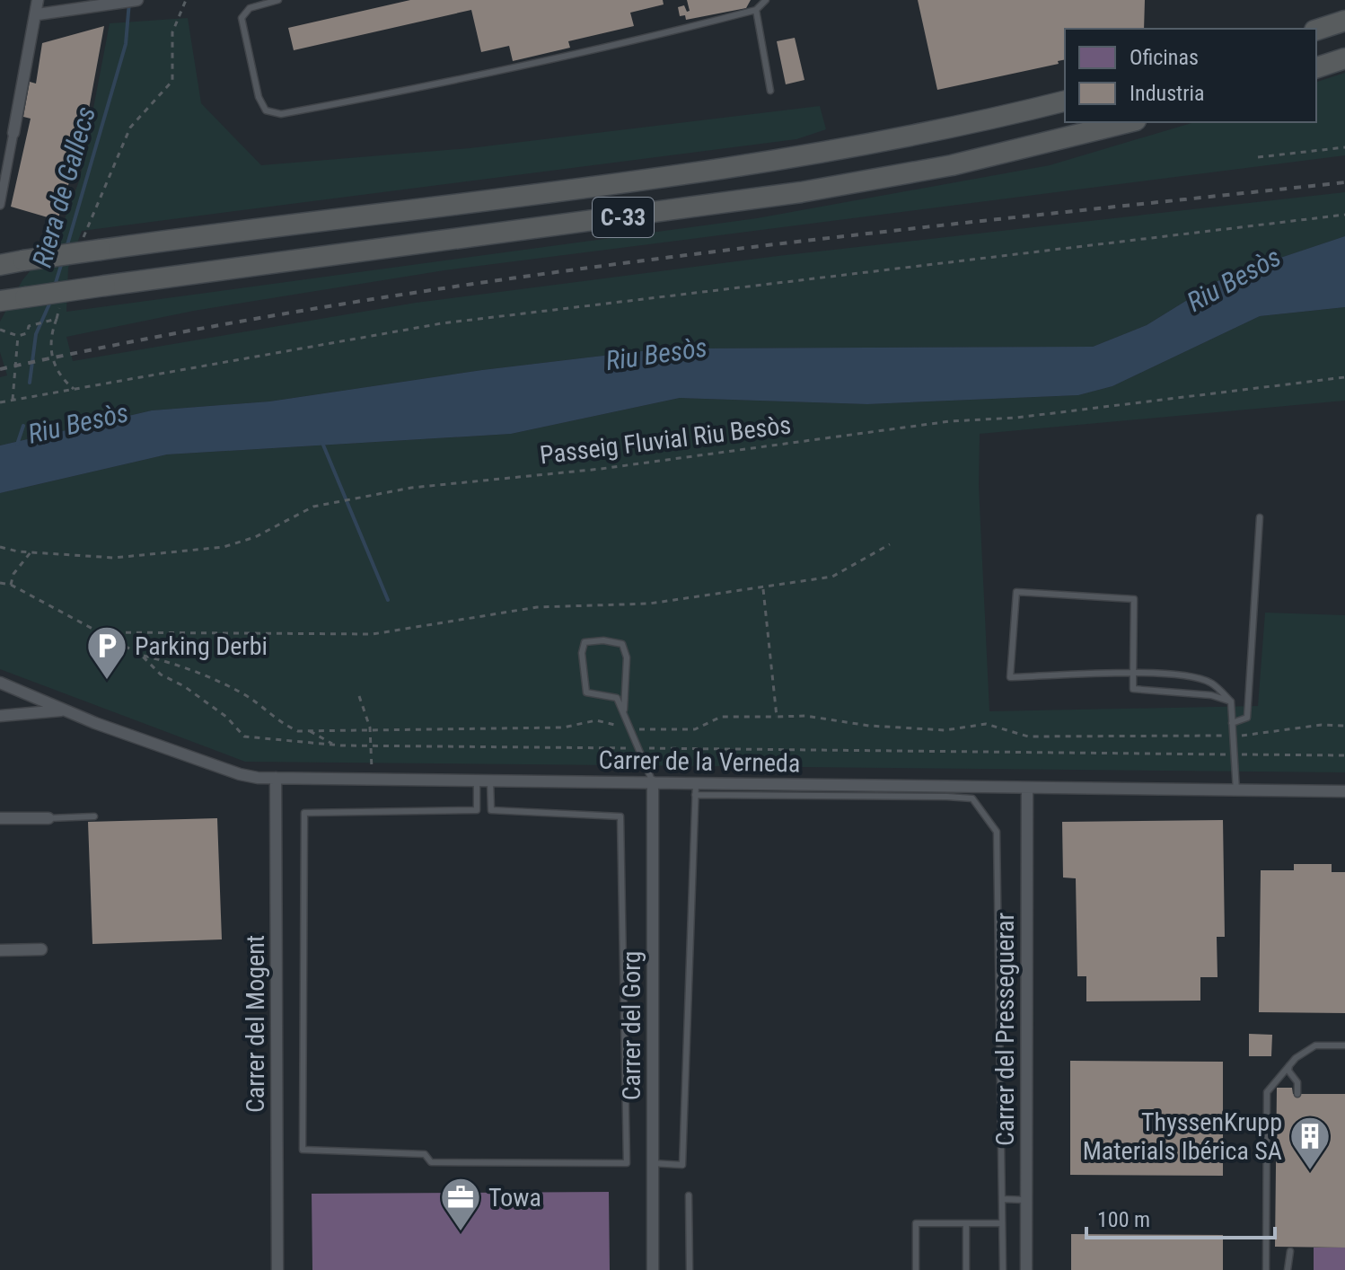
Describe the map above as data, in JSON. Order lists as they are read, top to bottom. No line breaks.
{"streets":{"highway":["C-33"],"street":["Carrer de la Verneda","Carrer del Mogent","Carrer del Gorg","Carrer del Presseguerar"],"path":["Passeig Fluvial Riu Besòs"]},"crossings":[["Carrer de la Verneda","Carrer del Mogent"],["Carrer de la Verneda","Carrer del Gorg"],["Carrer de la Verneda","Carrer del Presseguerar"]],"water":["Riera de Gallecs","Riu Besòs"],"places":{"parking":["Parking Derbi"],"building":["ThyssenKrupp Materials Ibérica SA"],"office":["Towa"]},"legend":["Oficinas","Industria"],"scale_bar":"100 m"}
